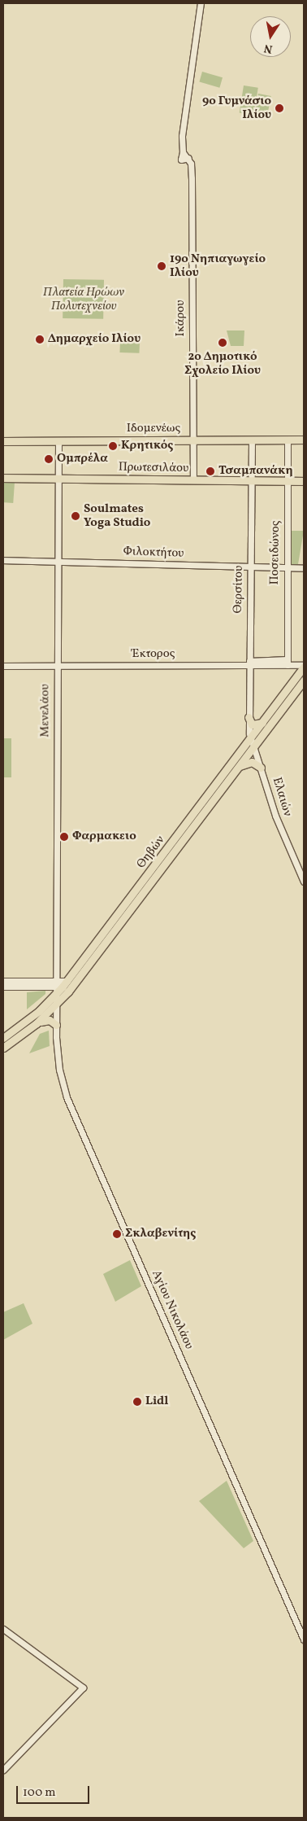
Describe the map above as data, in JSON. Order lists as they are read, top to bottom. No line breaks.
{"streets":{"main road":["Ιδομενέως","Πρωτεσιλάου","Θηβών"],"street":["Ικάρου","Φιλοκτήτου","Ποσειδώνος","Θερσίτου","Έκτορος","Μενελάου","Ελαιών","Αγίου Νικολάου"]},"crossings":[["Ικάρου","Ιδομενέως"],["Ικάρου","Πρωτεσιλάου"],["Ιδομενέως","Ποσειδώνος"],["Ιδομενέως","Θερσίτου"],["Ιδομενέως","Μενελάου"],["Πρωτεσιλάου","Ποσειδώνος"],["Πρωτεσιλάου","Θερσίτου"],["Πρωτεσιλάου","Μενελάου"],["Φιλοκτήτου","Ποσειδώνος"],["Φιλοκτήτου","Θερσίτου"],["Φιλοκτήτου","Μενελάου"],["Ποσειδώνος","Έκτορος"],["Θερσίτου","Έκτορος"],["Θερσίτου","Ελαιών"],["Θερσίτου","Θηβών"],["Έκτορος","Μενελάου"],["Έκτορος","Θηβών"],["Μενελάου","Θηβών"],["Ελαιών","Θηβών"],["Θηβών","Αγίου Νικολάου"]],"parks":["Πλατεία Ηρώων Πολυτεχνείου"],"places":["9ο Γυμνάσιο Ιλίου","19ο Νηπιαγωγείο Ιλίου","Δημαρχείο Ιλίου","2ο Δημοτικό Σχολείο Ιλίου","Κρητικός","Ομπρέλα","Τσαμπανάκη","Soulmates Yoga Studio","Φαρμακειο","Σκλαβενίτης","Lidl"],"scale_bar":"100 m","north":"bottom"}
